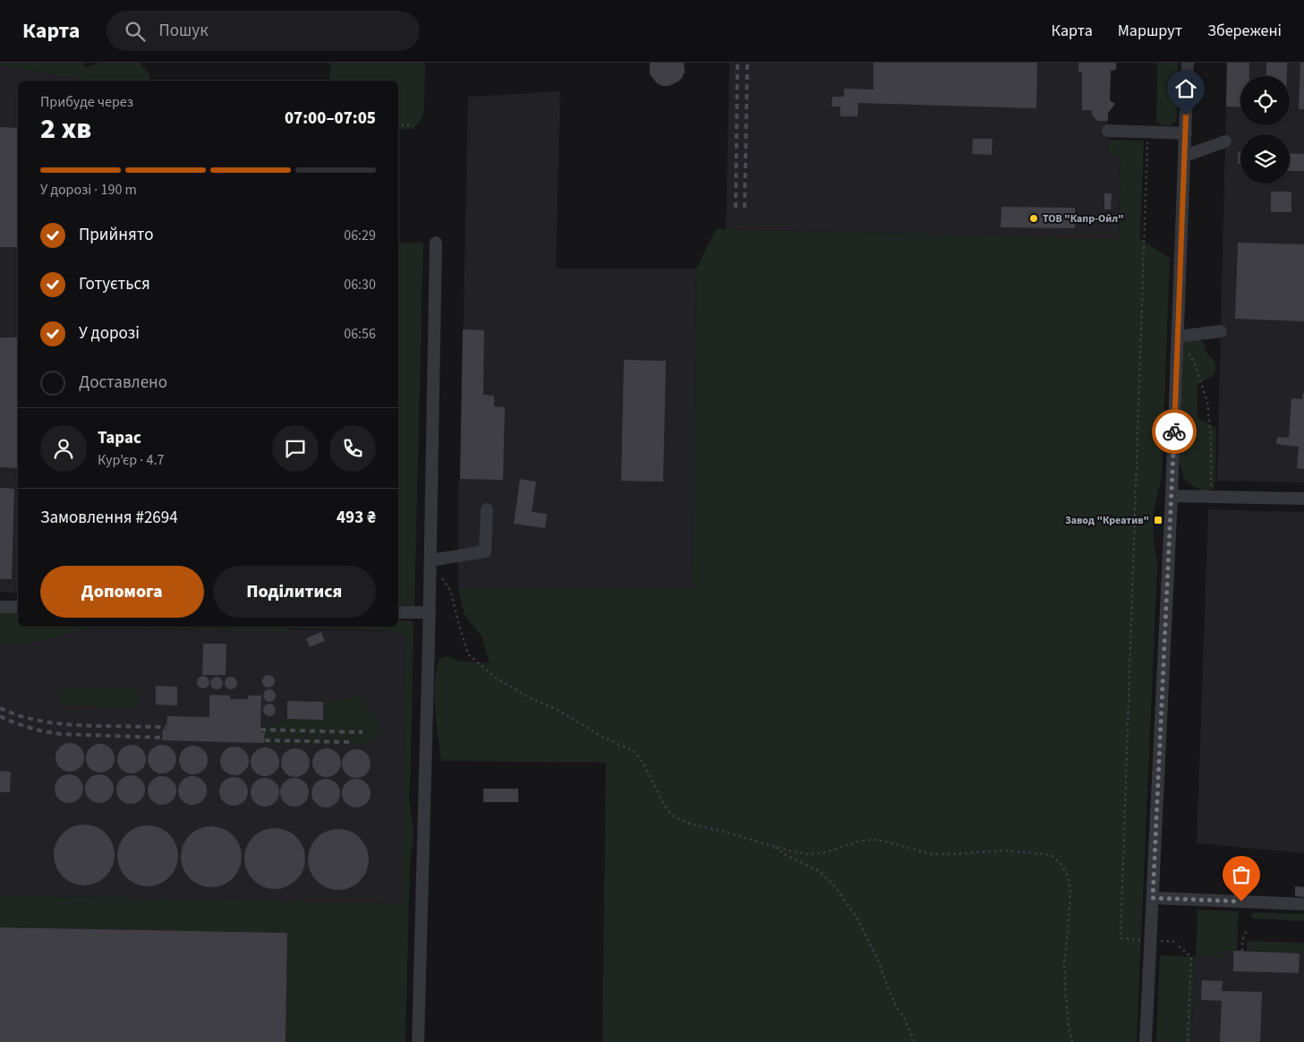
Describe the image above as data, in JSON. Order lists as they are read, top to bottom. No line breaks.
{"places":{"other":["ТОВ \"Капр-Ойл\""],"transit":["Завод \"Креатив\""]},"page":{"header":"Карта","search":"Пошук","nav":["Карта","Маршрут","Збережені"],"heading":["2 хв","Прибуде через","07:00–07:05"],"panel":["Тарас","Кур’єр · 4.7","Замовлення #2694","493 ₴"],"bar":"У дорозі · 190 m","list":[["Прийнято","06:29"],["Готується","06:30"],["У дорозі","06:56"],"Доставлено"],"buttons":["Допомога","Поділитися"]}}
